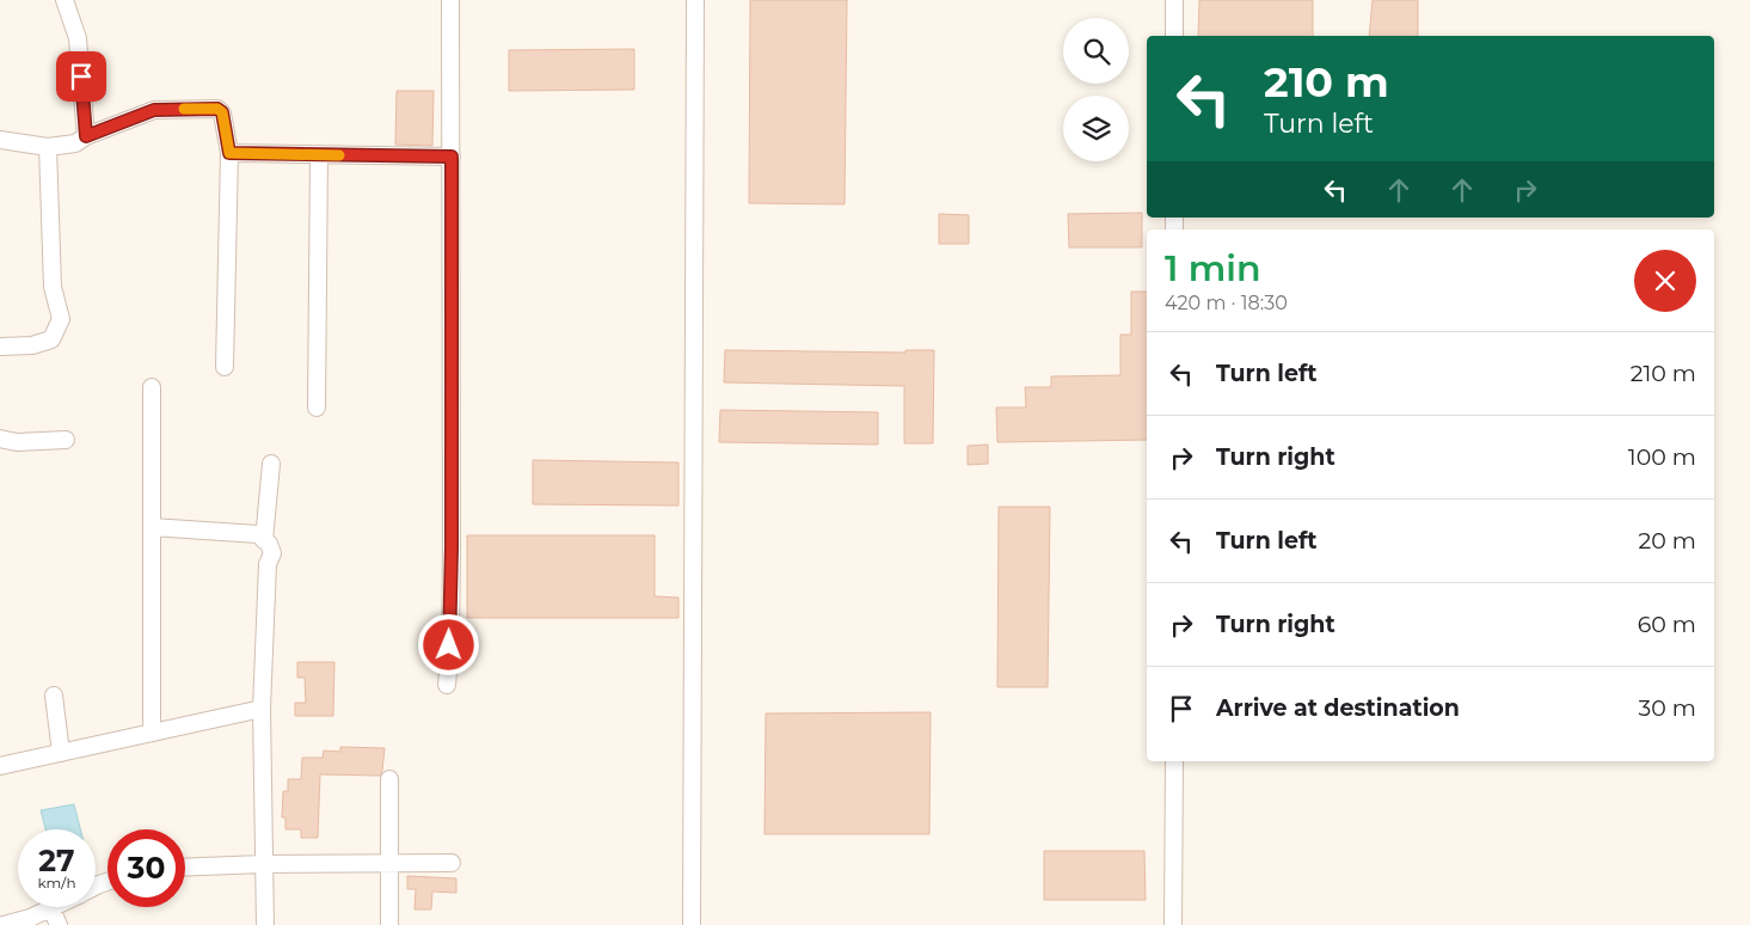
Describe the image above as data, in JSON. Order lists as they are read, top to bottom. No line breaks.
{"page":{"turn":["210 m","Turn left"],"heading":["1 min","420 m · 18:30"],"list":[{"name":"Turn left","value":"210 m"},{"name":"Turn right","value":"100 m"},{"name":"Turn left","value":"20 m"},{"name":"Turn right","value":"60 m"},{"name":"Arrive at destination","value":"30 m"}],"speed":"27 km/h","limit":"30"}}
